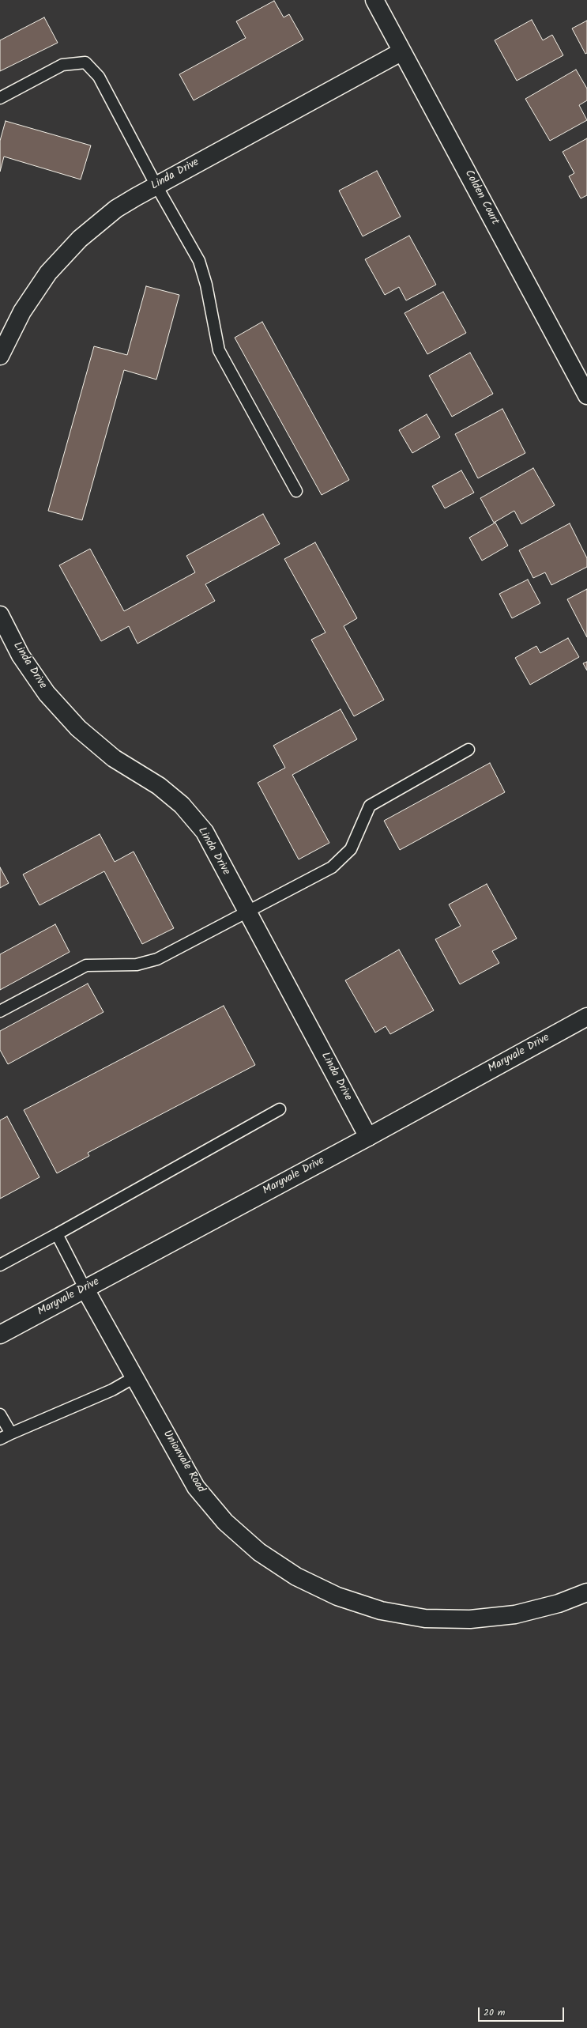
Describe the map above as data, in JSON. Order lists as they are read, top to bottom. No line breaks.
{"streets":{"street":["Linda Drive","Colden Court","Maryvale Drive","Unionvale Road"]},"crossings":[["Linda Drive","Colden Court"],["Linda Drive","Maryvale Drive"],["Maryvale Drive","Unionvale Road"]],"scale_bar":"20 m"}
